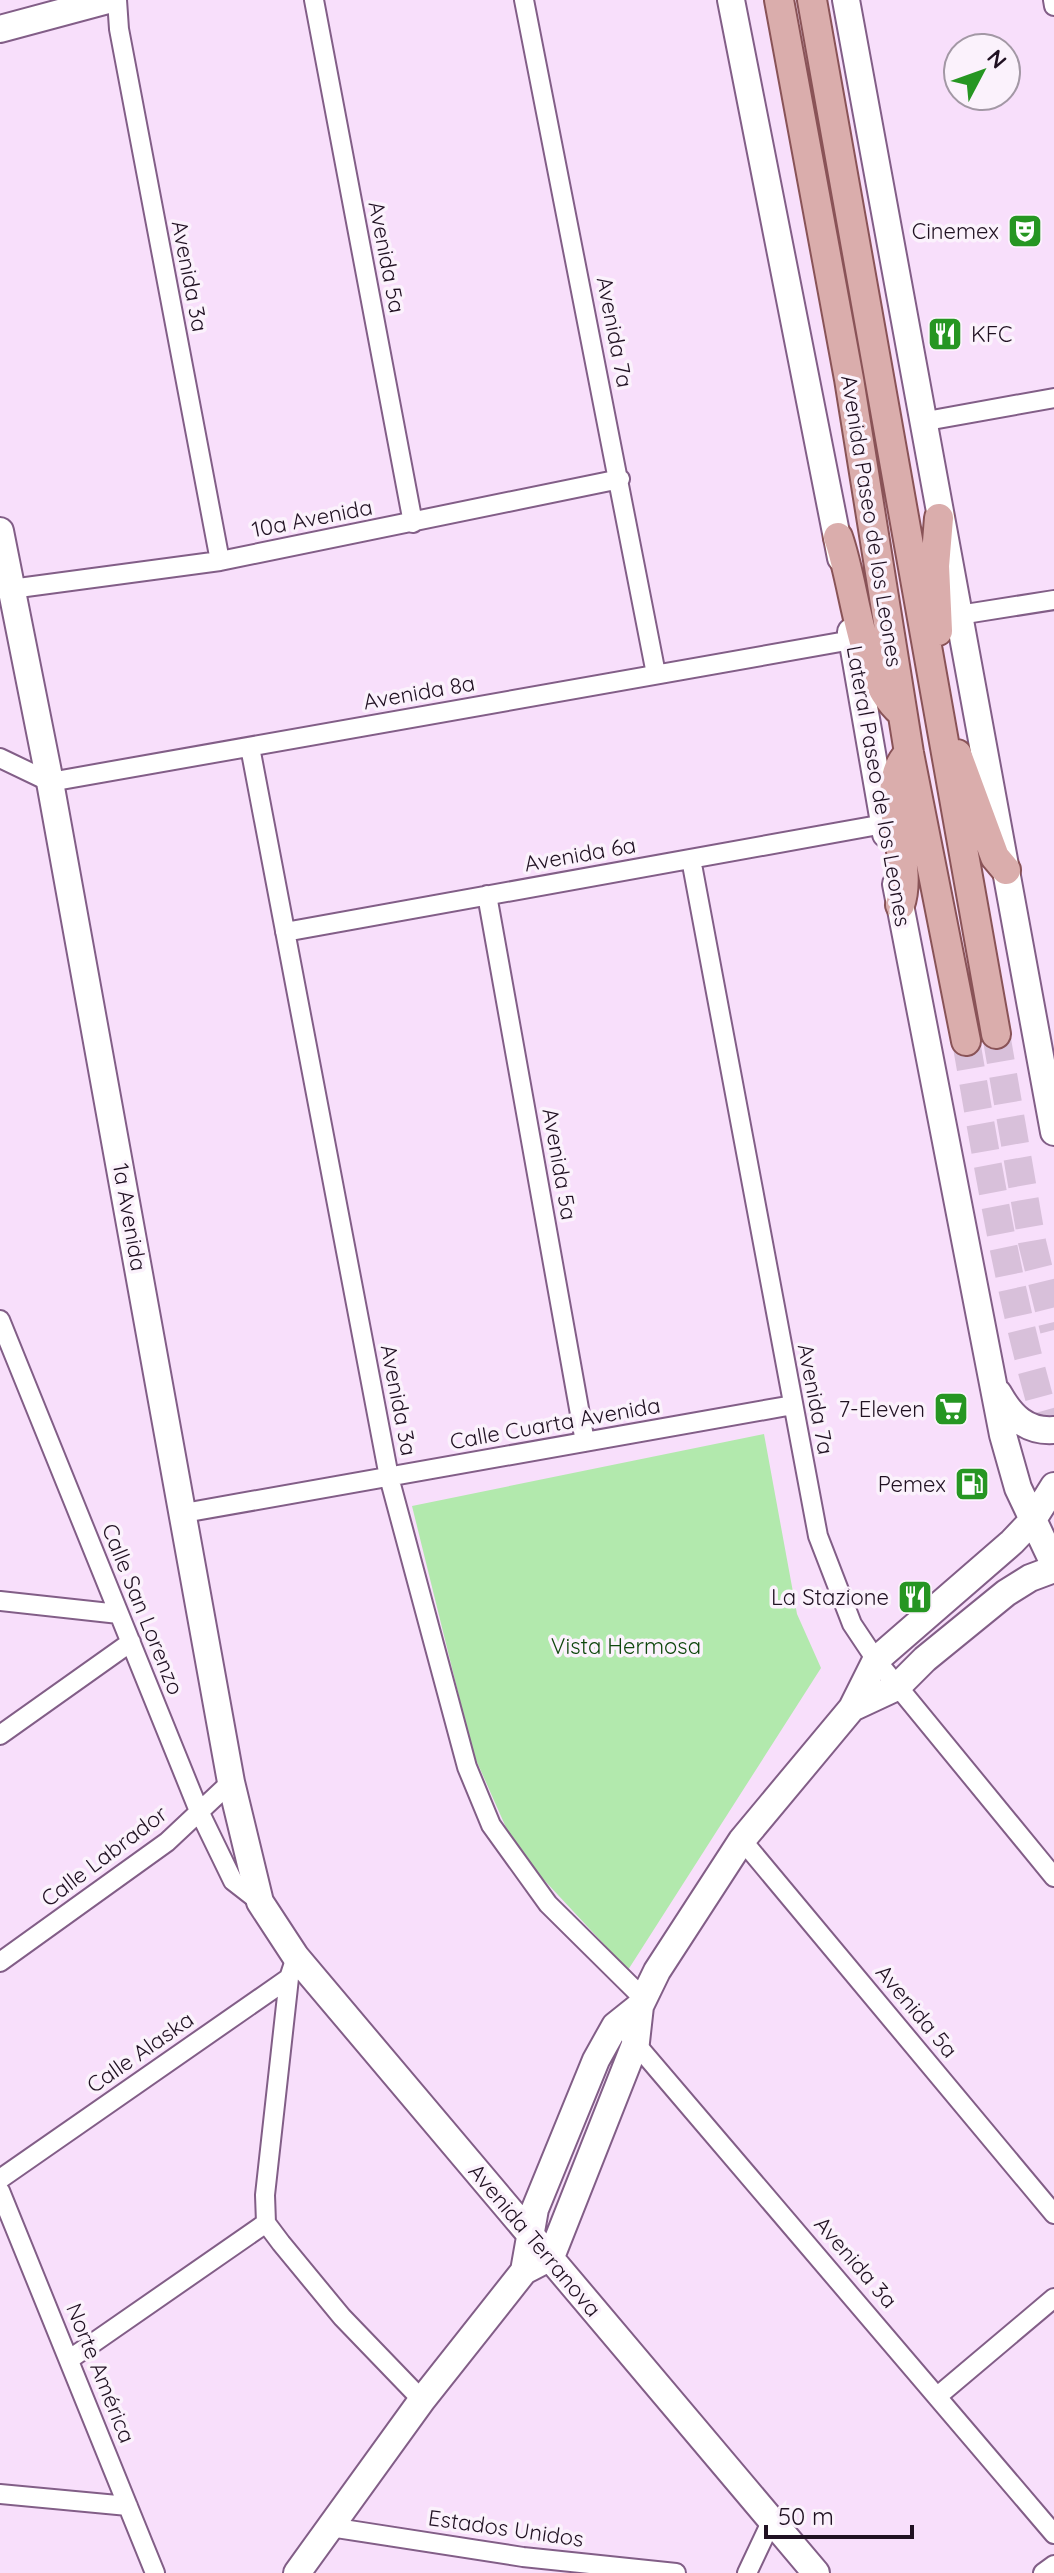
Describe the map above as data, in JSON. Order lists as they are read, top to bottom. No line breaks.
{"streets":{"main road":["Avenida Paseo de los Leones"],"street":["Avenida 5a","Avenida 3a","Avenida 7a","10a Avenida","Avenida 8a","Lateral Paseo de los Leones","Avenida 6a","1a Avenida","Calle Cuarta Avenida","Calle San Lorenzo","Calle Labrador","Calle Alaska","Avenida Terranova","Norte América","Estados Unidos"]},"crossings":[["Avenida 5a","10a Avenida"],["Avenida 5a","Avenida 6a"],["Avenida 5a","Calle Cuarta Avenida"],["Avenida 3a","10a Avenida"],["Avenida 3a","Avenida 8a"],["Avenida 3a","Avenida 6a"],["Avenida 3a","Calle Cuarta Avenida"],["Avenida 7a","10a Avenida"],["Avenida 7a","Avenida 8a"],["Avenida 7a","Avenida 6a"],["Avenida 7a","Calle Cuarta Avenida"],["10a Avenida","1a Avenida"],["Avenida 8a","Lateral Paseo de los Leones"],["Avenida 8a","1a Avenida"],["Lateral Paseo de los Leones","Avenida 6a"],["1a Avenida","Calle Cuarta Avenida"],["1a Avenida","Calle San Lorenzo"],["1a Avenida","Calle Labrador"],["1a Avenida","Avenida Terranova"],["Calle San Lorenzo","Calle Labrador"],["Calle San Lorenzo","Avenida Terranova"],["Calle Alaska","Avenida Terranova"]],"parks":["Vista Hermosa"],"places":{"theatre":["Cinemex"],"restaurant":["KFC","La Stazione"],"supermarket":["7-Eleven"],"fuel station":["Pemex"]},"scale_bar":"50 m","north":"top right"}
